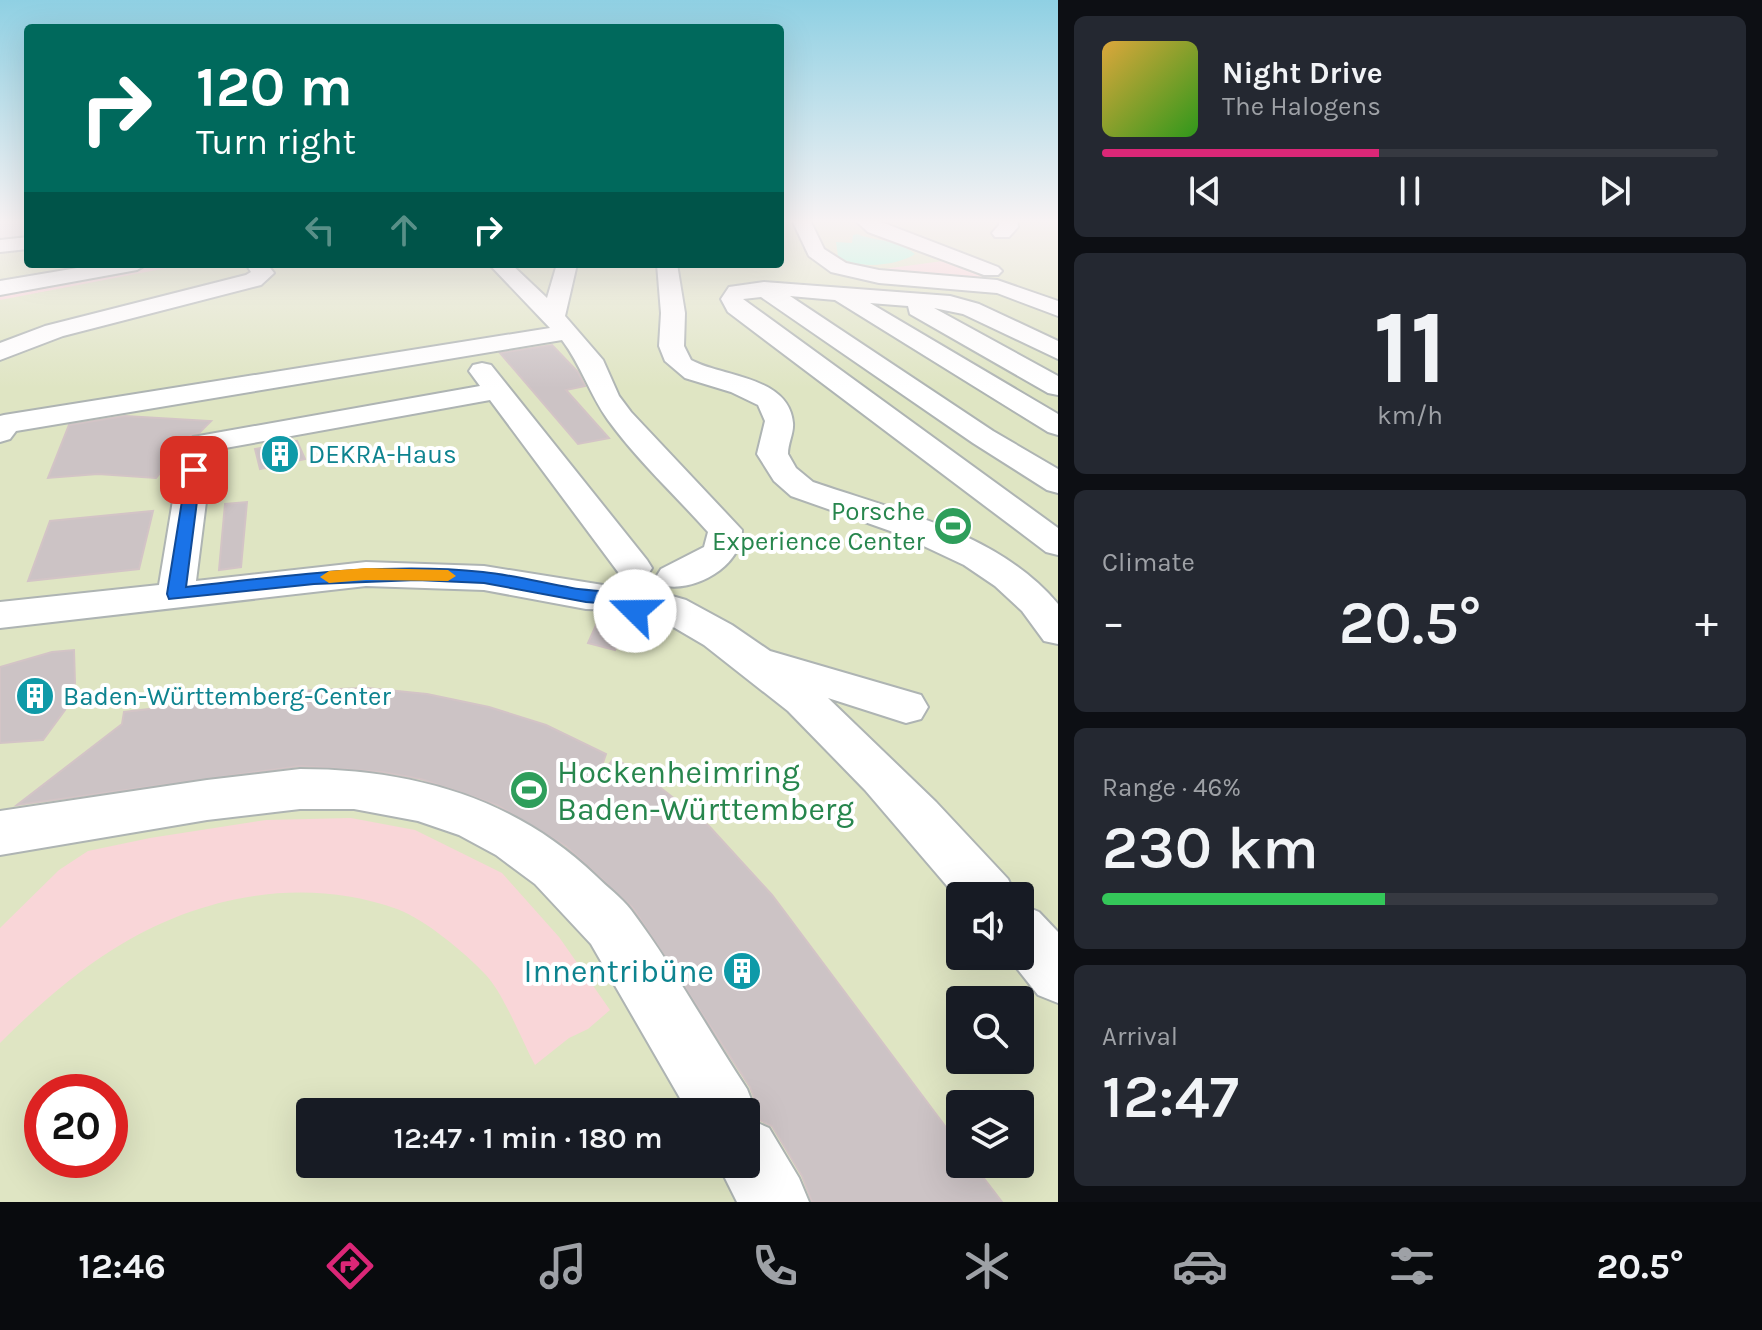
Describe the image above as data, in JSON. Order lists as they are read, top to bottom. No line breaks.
{"places":{"building":["DEKRA-Haus","Baden-Württemberg-Center","Innentribüne"],"sports":["Porsche Experience Center","Hockenheimring Baden-Württemberg"]},"page":{"turn":["120 m","Turn right"],"song":["Night Drive","The Halogens"],"tile":[["11","km/h"],"Climate",["Range · 46%","230 km"],["Arrival","12:47"]],"heat":["−","20.5°","+"],"limit":"20","trip":"12:47 · 1 min · 180 m","tabs":["12:46","20.5°"]}}
